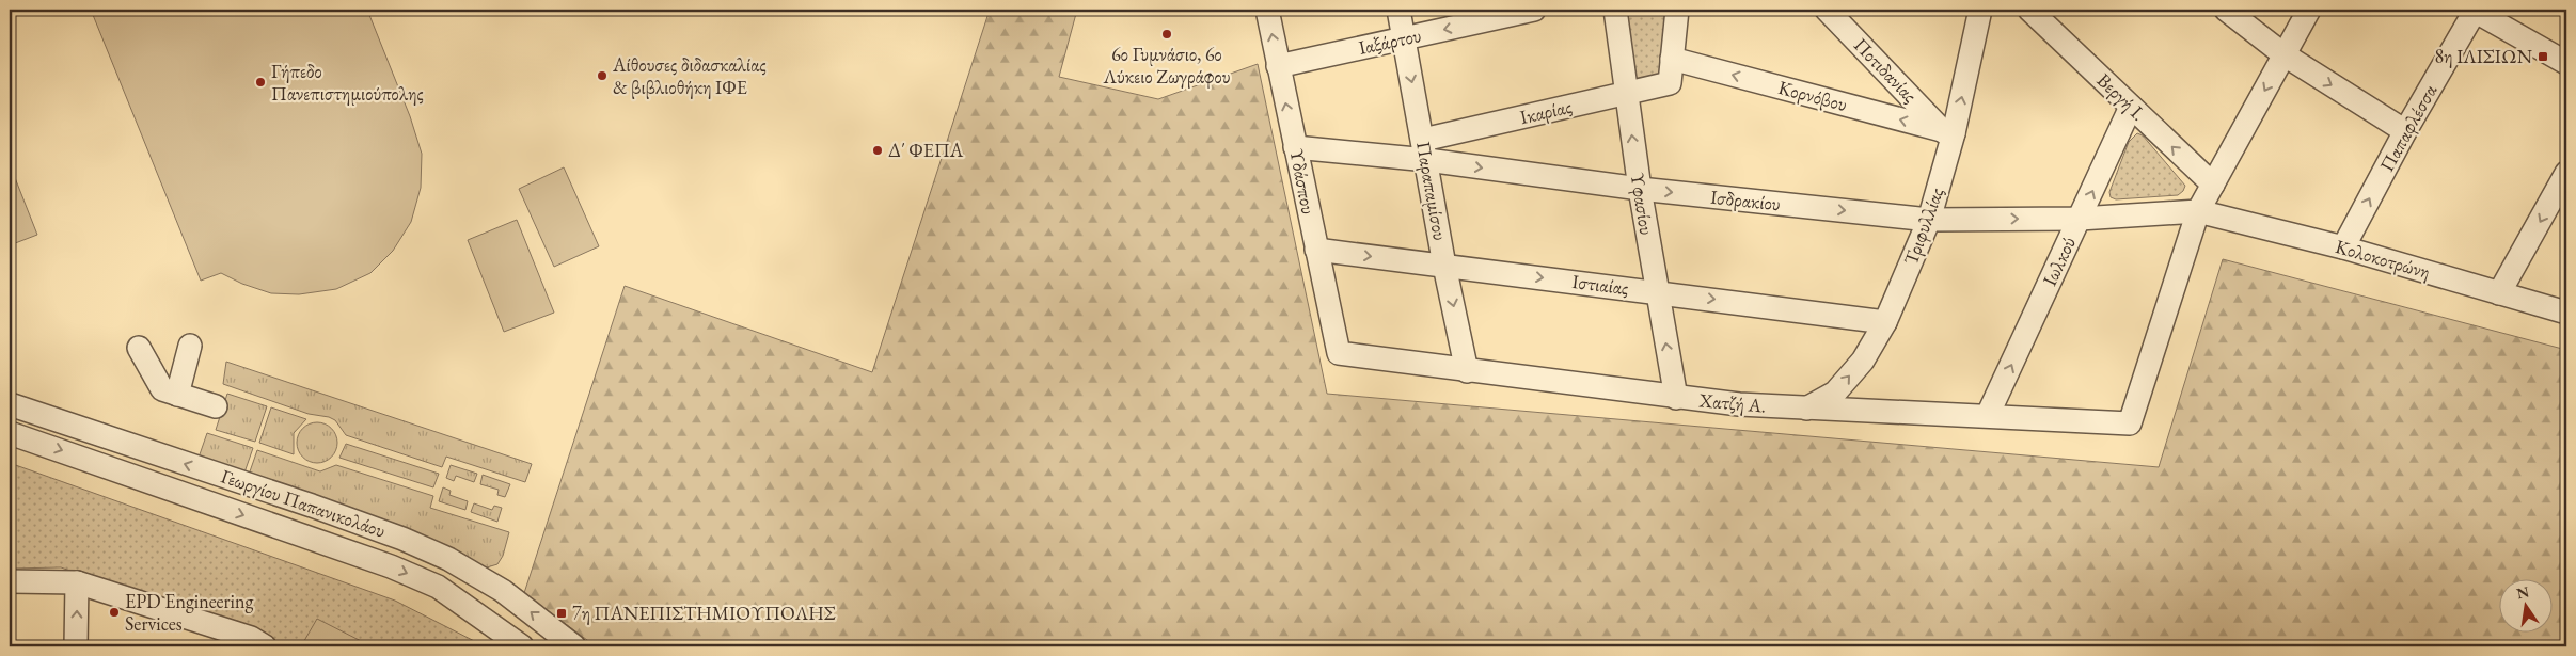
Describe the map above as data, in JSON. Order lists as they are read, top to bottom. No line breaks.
{"streets":{"street":["Ιαξάρτου","Ποτιδανίας","Κορνόβου","Βεργή Ι.","Ικαρίας","Παπαφλέσσα","Υδάσπου","Παραπαμίσου","Ισδρακίου","Υφασίου","Τριφυλλίας","Κολοκοτρώνη","Ιωλκού","Ιστιαίας","Χατζή Α.","Γεωργίου Παπανικολάου"]},"crossings":[["Ιαξάρτου","Υδάσπου"],["Ιαξάρτου","Παραπαμίσου"],["Ποτιδανίας","Κορνόβου"],["Ποτιδανίας","Τριφυλλίας"],["Κορνόβου","Ικαρίας"],["Κορνόβου","Τριφυλλίας"],["Βεργή Ι.","Ιωλκού"],["Ικαρίας","Παραπαμίσου"],["Ικαρίας","Ισδρακίου"],["Ικαρίας","Υφασίου"],["Παπαφλέσσα","Κολοκοτρώνη"],["Υδάσπου","Ισδρακίου"],["Υδάσπου","Ιστιαίας"],["Υδάσπου","Χατζή Α."],["Παραπαμίσου","Ισδρακίου"],["Παραπαμίσου","Ιστιαίας"],["Παραπαμίσου","Χατζή Α."],["Ισδρακίου","Υφασίου"],["Ισδρακίου","Τριφυλλίας"],["Ισδρακίου","Κολοκοτρώνη"],["Ισδρακίου","Ιωλκού"],["Ισδρακίου","Χατζή Α."],["Υφασίου","Ιστιαίας"],["Υφασίου","Χατζή Α."],["Τριφυλλίας","Ιστιαίας"],["Τριφυλλίας","Χατζή Α."],["Κολοκοτρώνη","Χατζή Α."],["Ιωλκού","Χατζή Α."]],"one_way":["Ιαξάρτου","Κορνόβου","Υδάσπου","Παραπαμίσου","Ισδρακίου","Υφασίου","Τριφυλλίας","Ιωλκού","Ιστιαίας"],"places":{"other":["6ο Γυμνάσιο, 6ο Λύκειο Ζωγράφου","Αίθουσες διδασκαλίας & βιβλιοθήκη ΙΦΕ","Γήπεδο Πανεπιστημιούπολης","Δ΄ ΦΕΠΑ","EPD Engineering Services"],"transit":["8η ΙΛΙΣΙΩΝ","7η ΠΑΝΕΠΙΣΤΗΜΙΟΥΠΟΛΗΣ"]},"north":"top"}
